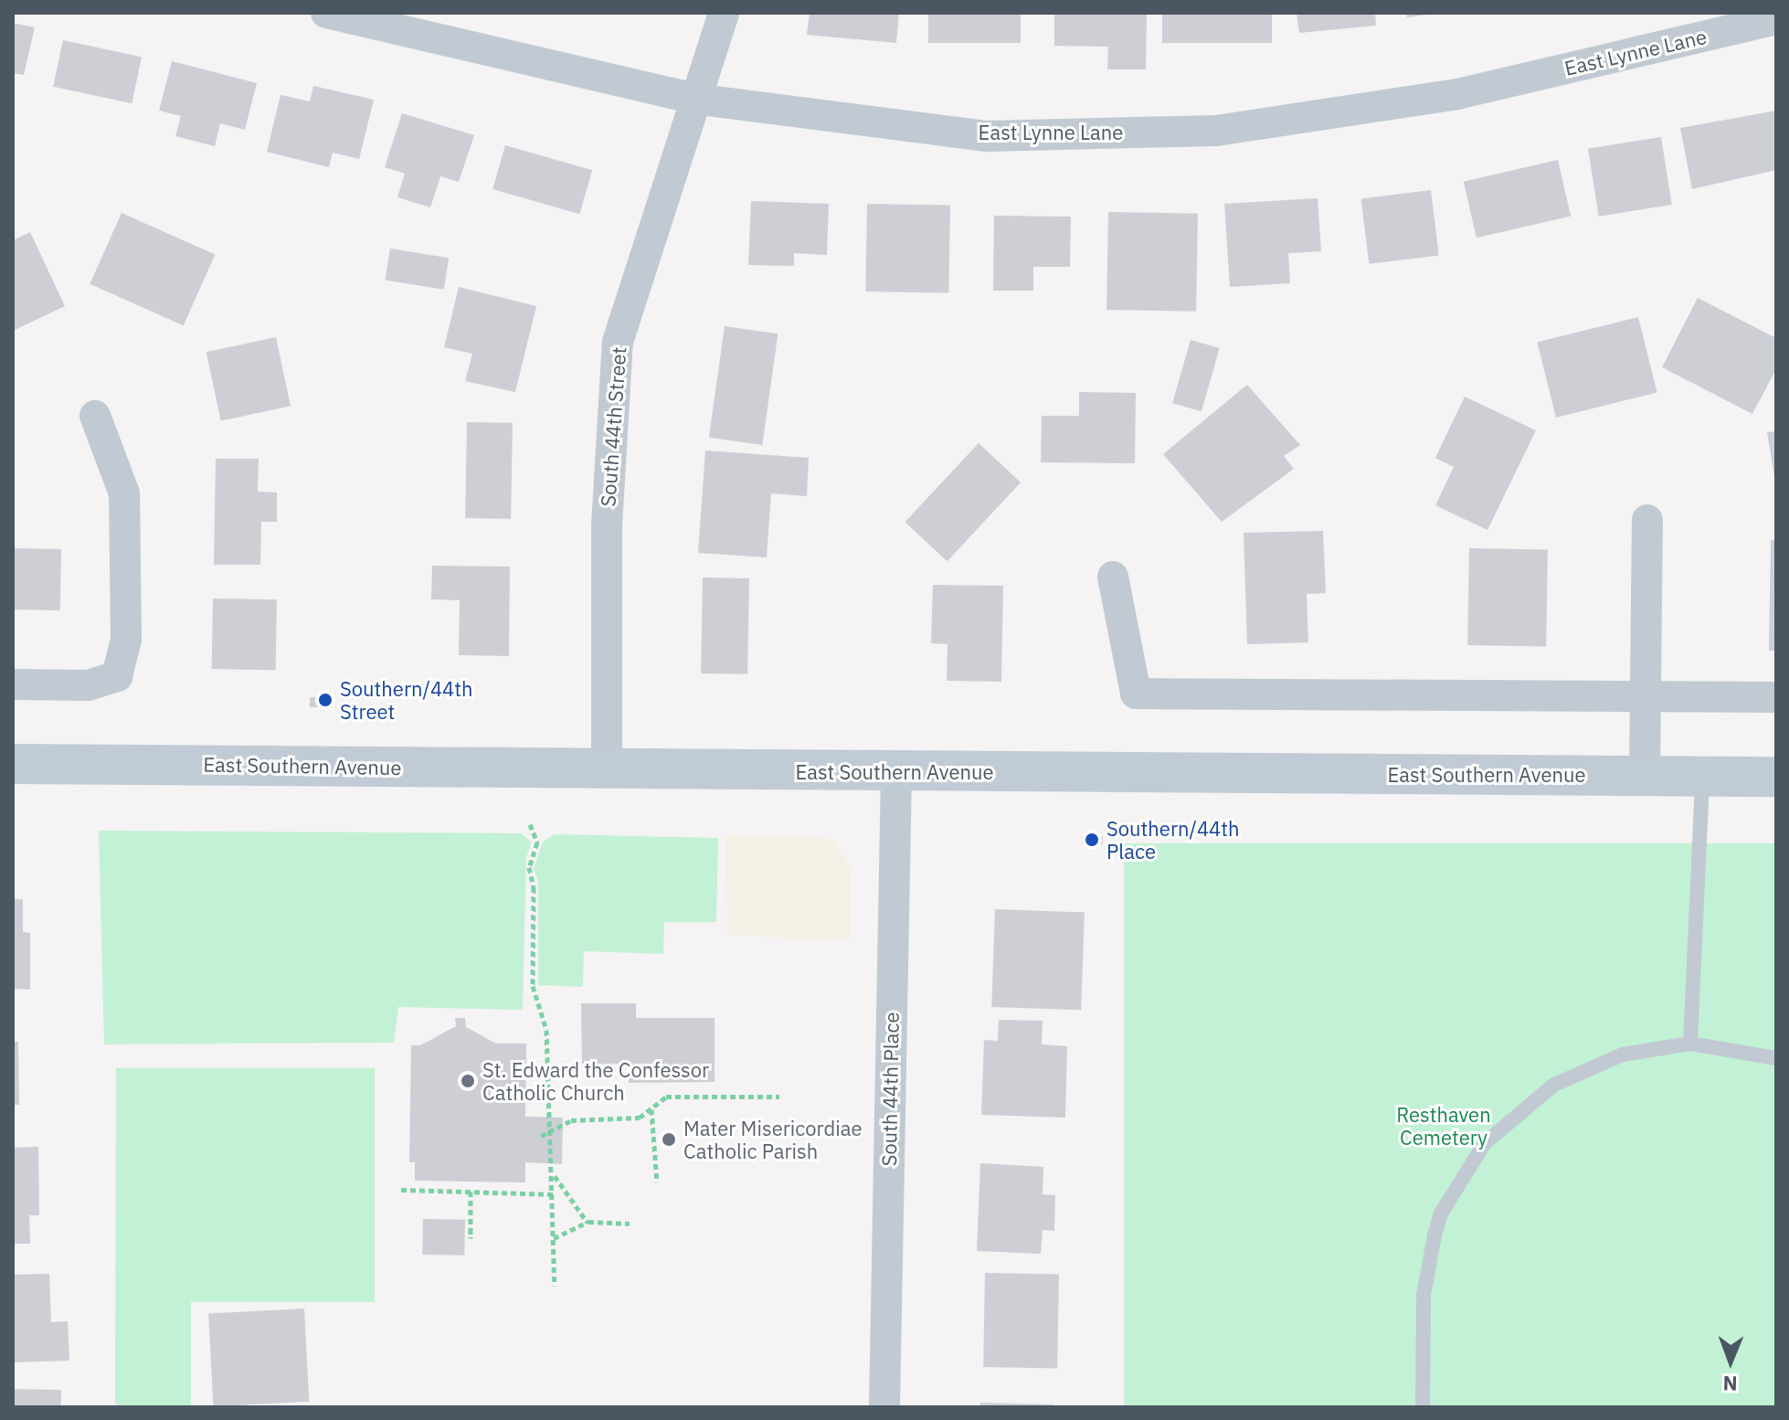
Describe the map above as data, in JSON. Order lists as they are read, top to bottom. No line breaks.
{"streets":{"main road":["East Southern Avenue"],"street":["East Lynne Lane","South 44th Street","South 44th Place"]},"crossings":[["East Lynne Lane","South 44th Street"],["South 44th Street","East Southern Avenue"],["East Southern Avenue","South 44th Place"]],"parks":["Resthaven Cemetery"],"places":["Southern/44th Street","Southern/44th Place","St. Edward the Confessor Catholic Church","Mater Misericordiae Catholic Parish"],"north":"bottom"}
